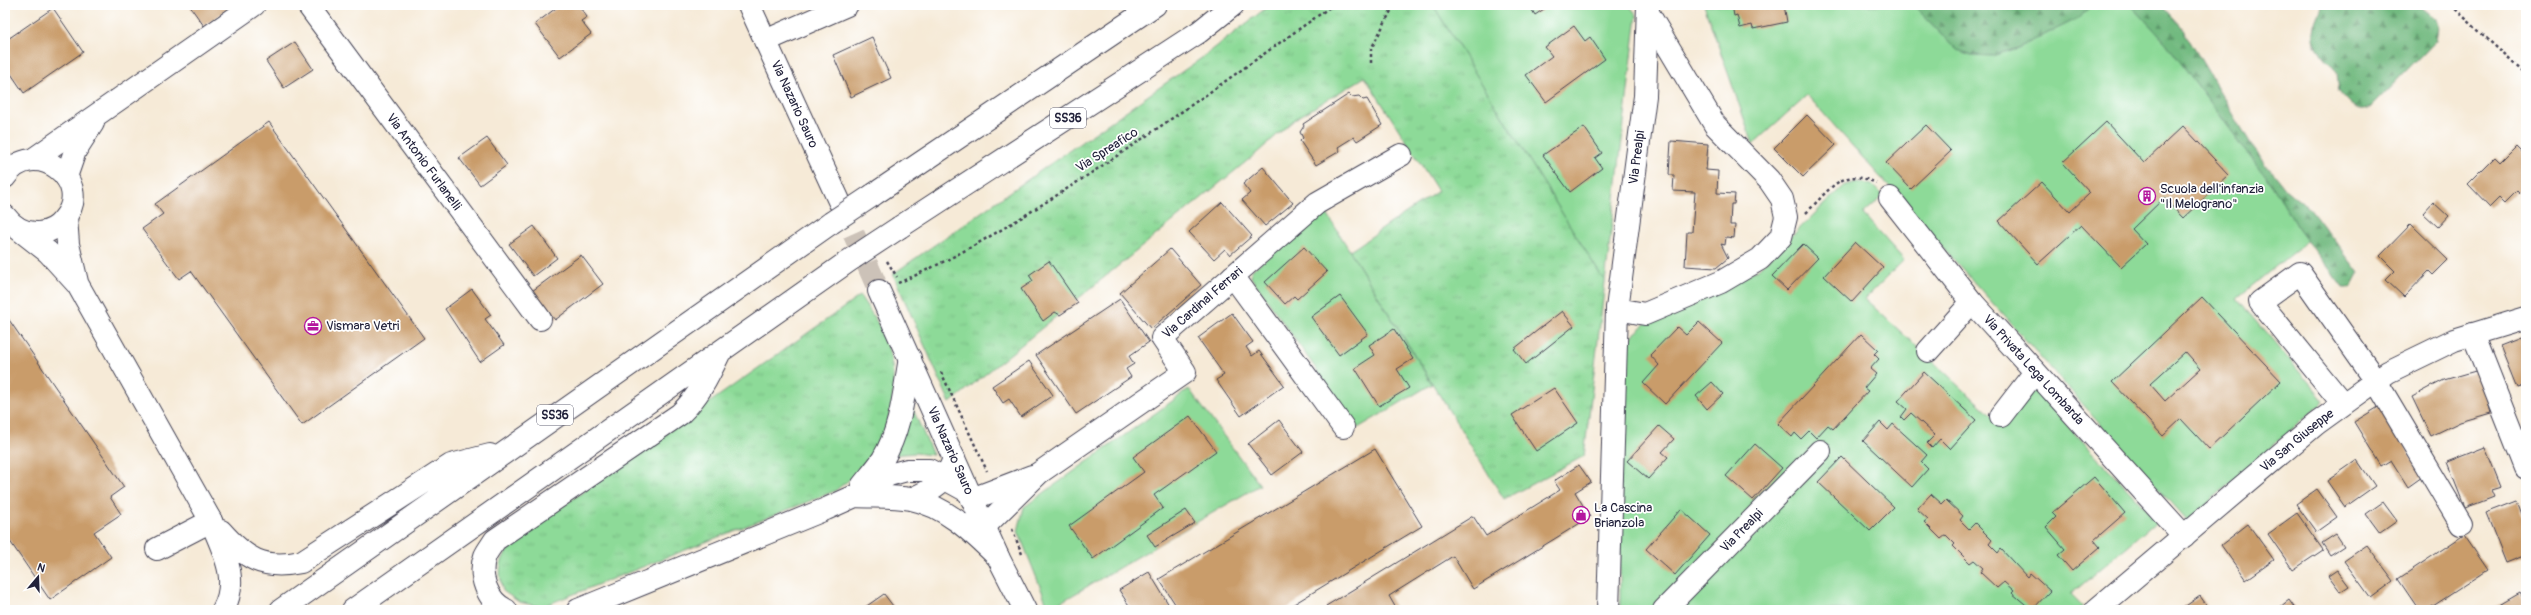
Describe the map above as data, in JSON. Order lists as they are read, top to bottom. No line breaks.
{"streets":{"main road":["Via Nazario Sauro","SS36","Via Prealpi","Via Antonio Furlanelli","Via Cardinal Ferrari","Via Privata Lega Lombarda","Via San Giuseppe"],"path":["Via Spreafico"]},"crossings":[["Via Nazario Sauro","Via Spreafico"],["Via Nazario Sauro","Via Cardinal Ferrari"],["Via Privata Lega Lombarda","Via San Giuseppe"]],"places":{"building":["Scuola dell'infanzia \"Il Melograno\""],"office":["Vismara Vetri"],"shop":["La Cascina Brianzola"]},"north":"top"}
